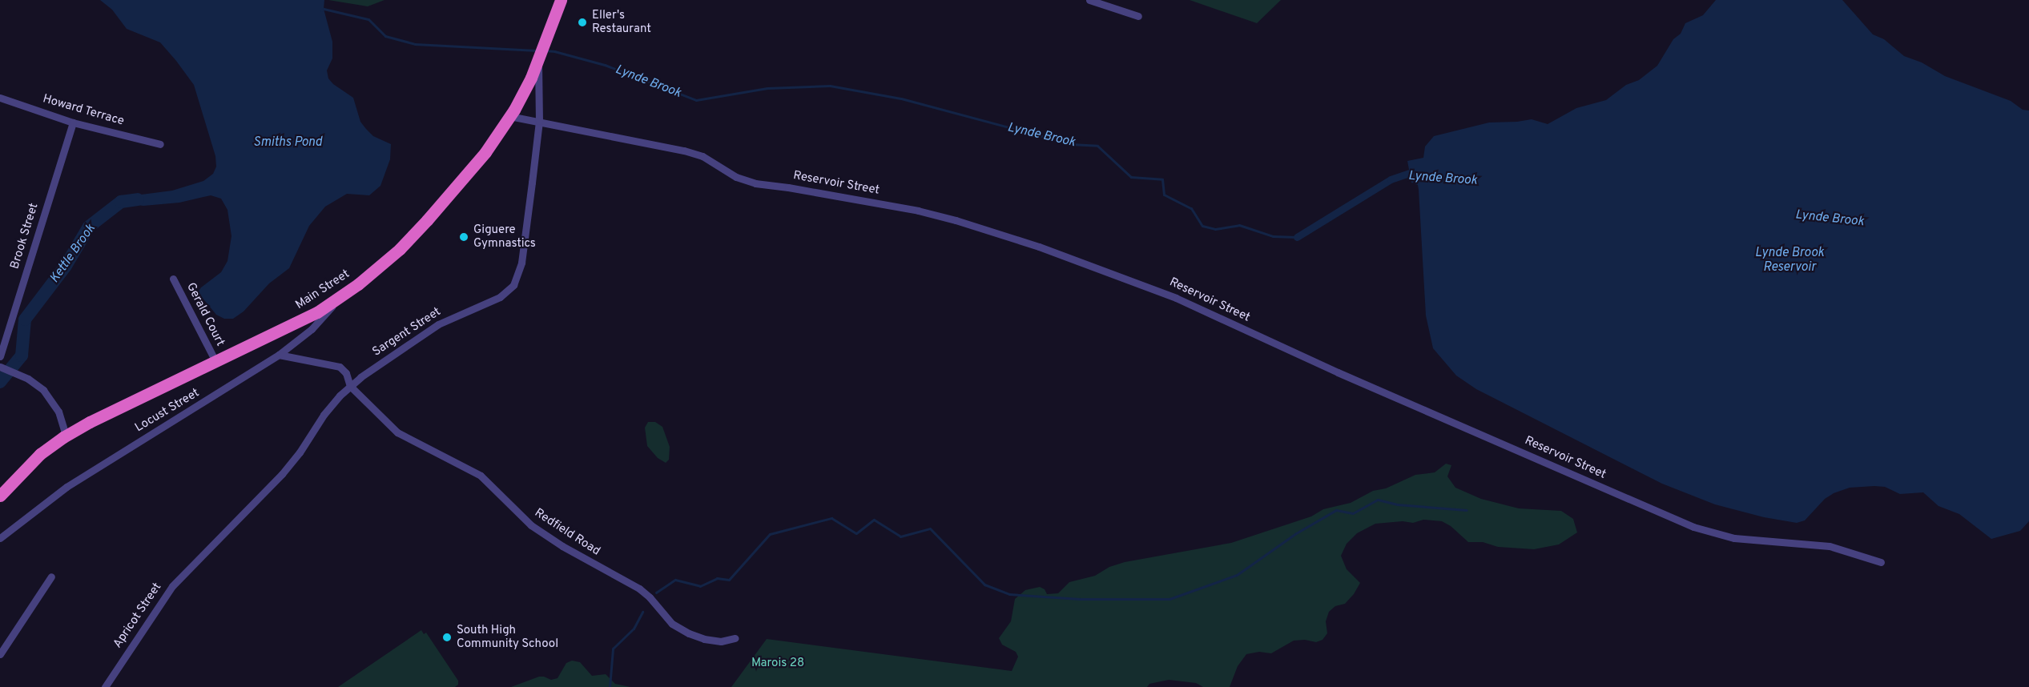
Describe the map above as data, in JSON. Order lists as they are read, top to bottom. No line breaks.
{"streets":{"highway":["Main Street"],"street":["Howard Terrace","Reservoir Street","Brook Street","Gerald Court","Sargent Street","Locust Street","Redfield Road","Apricot Street"]},"crossings":[["Howard Terrace","Brook Street"],["Reservoir Street","Main Street"],["Reservoir Street","Sargent Street"],["Main Street","Gerald Court"],["Main Street","Sargent Street"],["Main Street","Locust Street"],["Sargent Street","Redfield Road"],["Sargent Street","Apricot Street"],["Locust Street","Redfield Road"]],"water":["Lynde Brook","Smiths Pond","Lynde Brook Reservoir","Kettle Brook"],"parks":["Marois 28"],"places":["Eller's Restaurant","Giguere Gymnastics","South High Community School"]}
